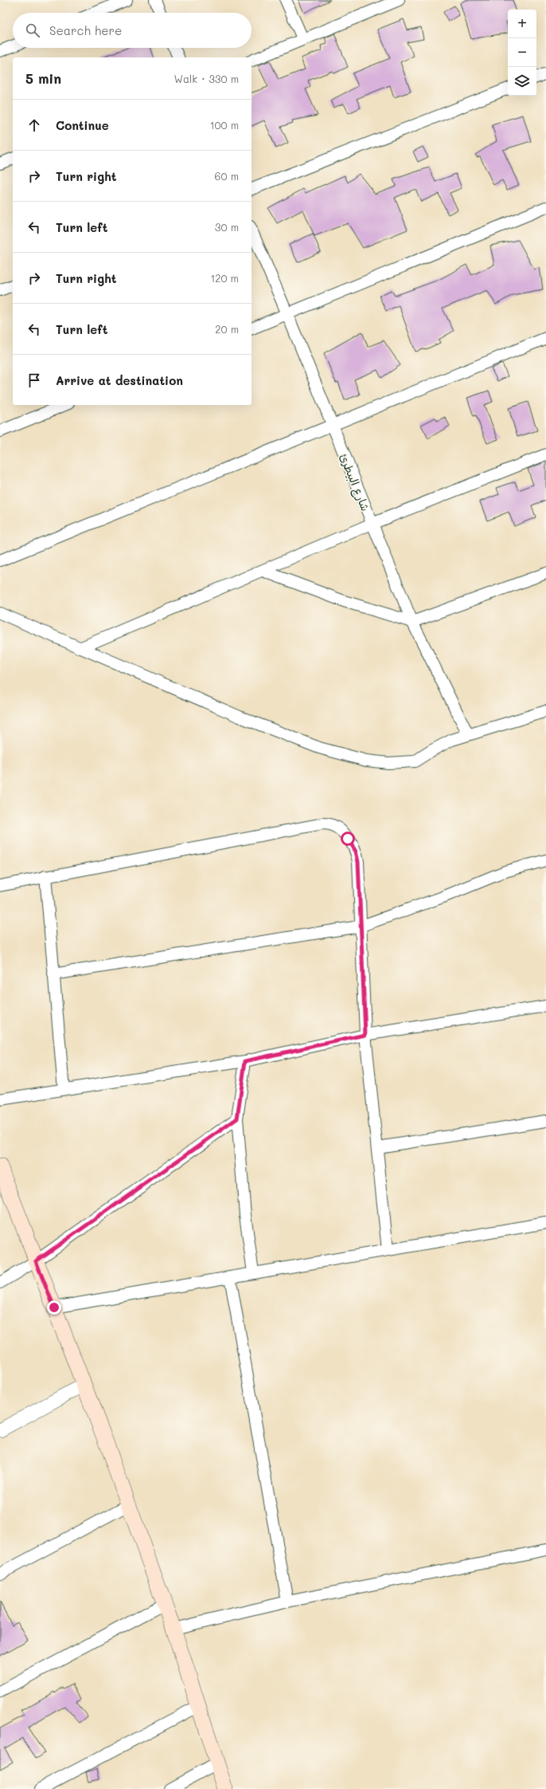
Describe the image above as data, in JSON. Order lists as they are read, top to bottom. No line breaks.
{"streets":{"street":["شارع البيطرئ"]},"page":{"map_buttons":["+","−"],"search":"Search here","heading":["5 min","Walk · 330 m"],"list":[["Continue","100 m"],["Turn right","60 m"],["Turn left","30 m"],["Turn right","120 m"],["Turn left","20 m"],"Arrive at destination"]}}
